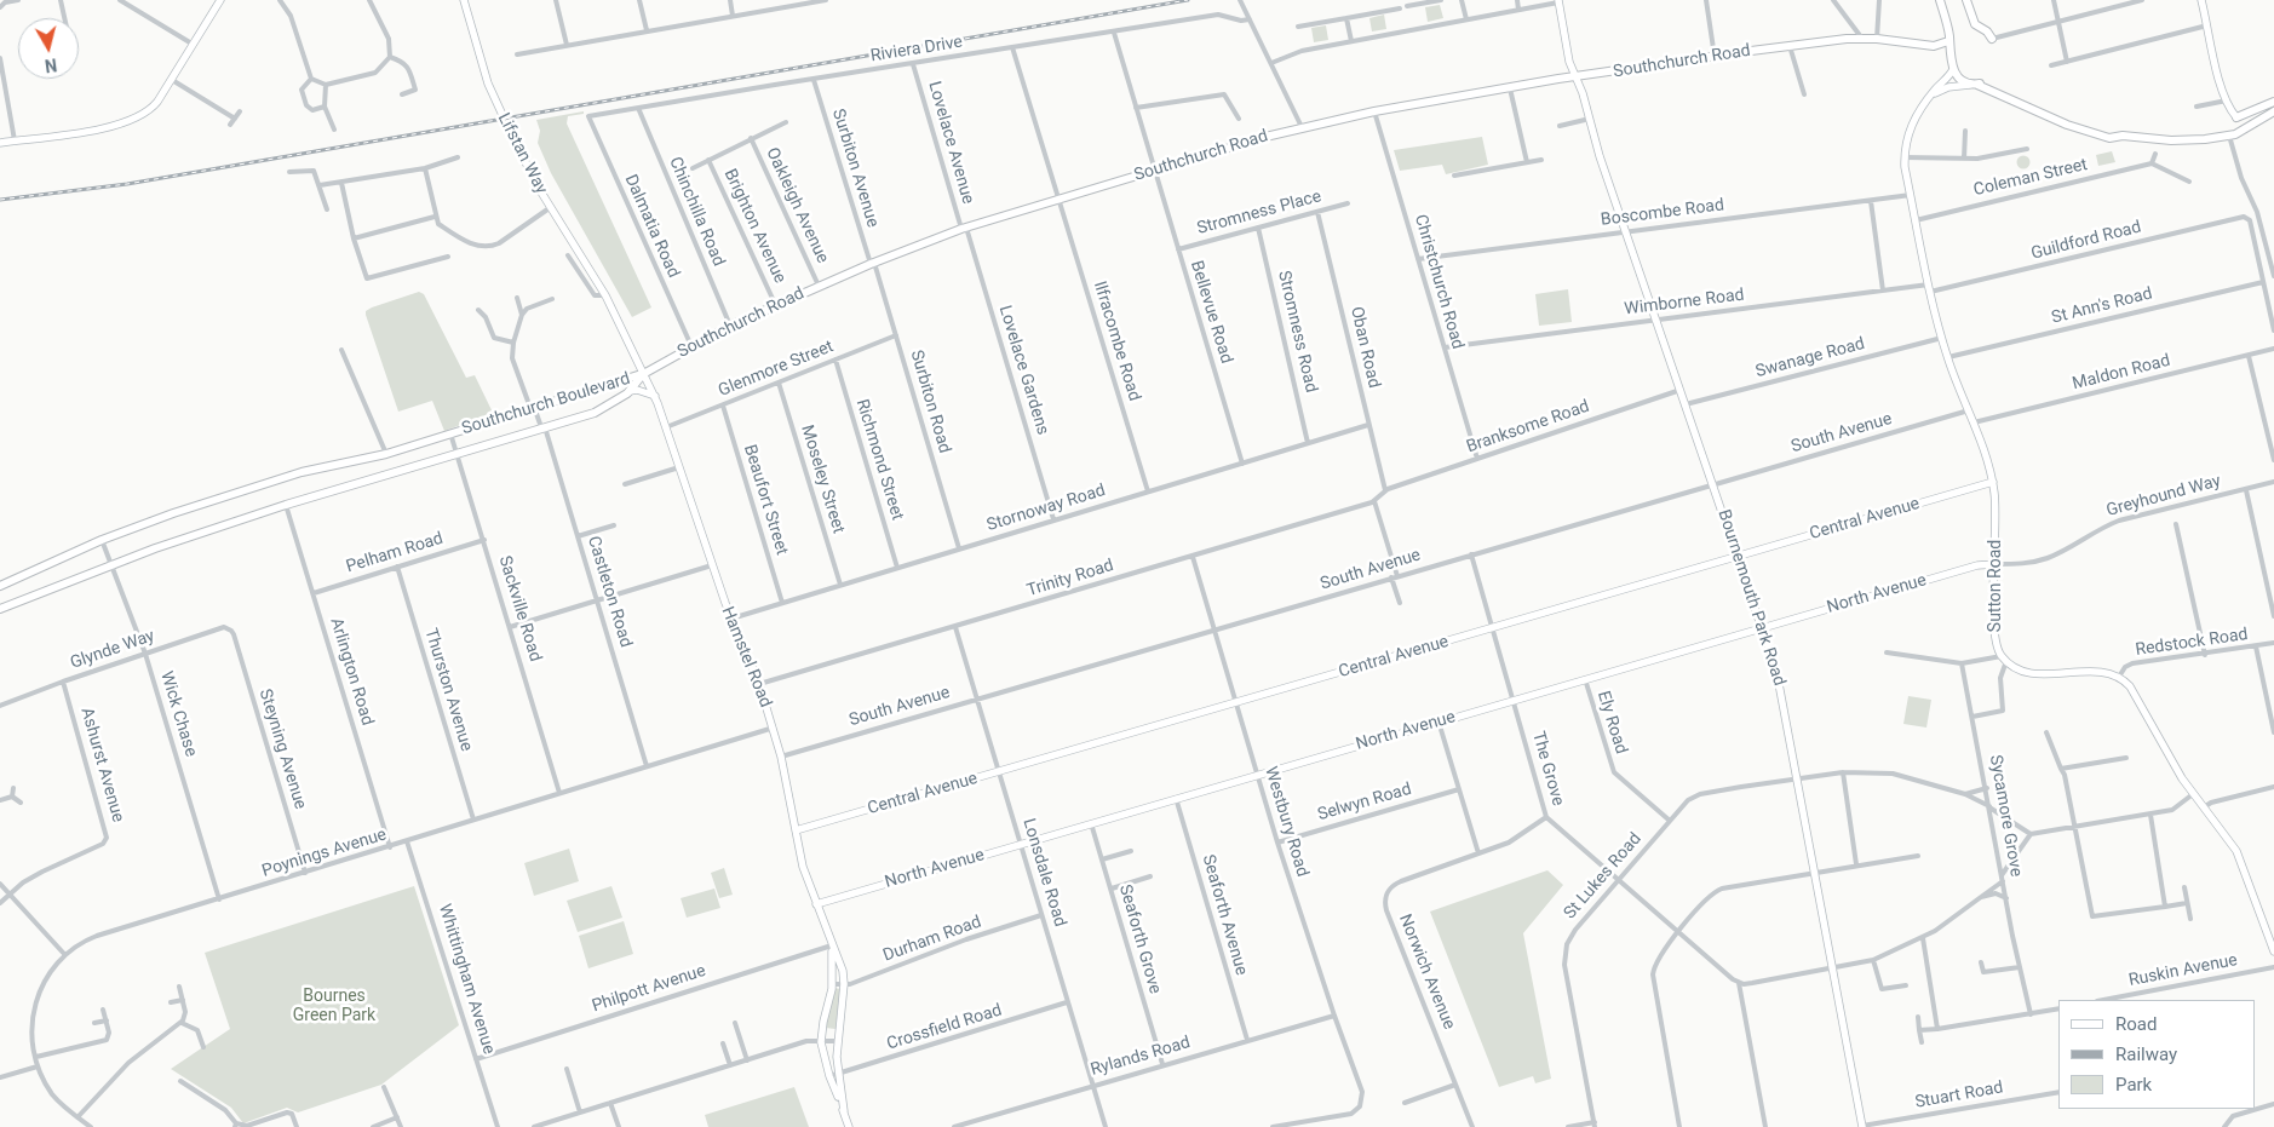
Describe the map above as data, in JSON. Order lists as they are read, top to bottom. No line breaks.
{"streets":{"main road":["Southchurch Road","Southchurch Boulevard"],"street":["Riviera Drive","Lovelace Avenue","Lifstan Way","Surbiton Avenue","Coleman Street","Oakleigh Avenue","Chinchilla Road","Stromness Place","Boscombe Road","Dalmatia Road","Brighton Avenue","Guildford Road","Christchurch Road","Wimborne Road","St Ann's Road","Bellevue Road","Stromness Road","Ilfracombe Road","Oban Road","Swanage Road","Glenmore Street","Lovelace Gardens","Maldon Road","Surbiton Road","Branksome Road","South Avenue","Richmond Street","Moseley Street","Greyhound Way","Beaufort Street","Stornoway Road","Central Avenue","Pelham Road","Trinity Road","Sutton Road","Castleton Road","North Avenue","Bournemouth Park Road","Sackville Road","Redstock Road","Glynde Way","Hamstel Road","Arlington Road","Thurston Avenue","Wick Chase","Ely Road","Steyning Avenue","Ashurst Avenue","The Grove","Selwyn Road","Sycamore Grove","Westbury Road","Poynings Avenue","Lonsdale Road","St Lukes Road","Seaforth Avenue","Durham Road","Seaforth Grove","Ruskin Avenue","Norwich Avenue","Whittingham Avenue","Philpott Avenue","Crossfield Road","Rylands Road","Stuart Road"]},"crossings":[["Riviera Drive","Lovelace Avenue"],["Riviera Drive","Surbiton Avenue"],["Riviera Drive","Chinchilla Road"],["Riviera Drive","Dalmatia Road"],["Riviera Drive","Bellevue Road"],["Riviera Drive","Ilfracombe Road"],["Southchurch Road","Lovelace Avenue"],["Southchurch Road","Lifstan Way"],["Southchurch Road","Surbiton Avenue"],["Southchurch Road","Oakleigh Avenue"],["Southchurch Road","Chinchilla Road"],["Southchurch Road","Dalmatia Road"],["Southchurch Road","Brighton Avenue"],["Southchurch Road","Christchurch Road"],["Southchurch Road","Bellevue Road"],["Southchurch Road","Ilfracombe Road"],["Southchurch Road","Lovelace Gardens"],["Southchurch Road","Surbiton Road"],["Southchurch Road","Southchurch Boulevard"],["Southchurch Road","Bournemouth Park Road"],["Southchurch Road","Hamstel Road"],["Lovelace Avenue","Lovelace Gardens"],["Lifstan Way","Southchurch Boulevard"],["Lifstan Way","Hamstel Road"],["Surbiton Avenue","Surbiton Road"],["Coleman Street","Sutton Road"],["Stromness Place","Bellevue Road"],["Stromness Place","Stromness Road"],["Stromness Place","Oban Road"],["Boscombe Road","Christchurch Road"],["Boscombe Road","Sutton Road"],["Boscombe Road","Bournemouth Park Road"],["Guildford Road","Wimborne Road"],["Guildford Road","St Ann's Road"],["Guildford Road","Sutton Road"],["Christchurch Road","Wimborne Road"],["Christchurch Road","Branksome Road"],["Wimborne Road","Sutton Road"],["Wimborne Road","Bournemouth Park Road"],["St Ann's Road","Sutton Road"],["Bellevue Road","Stornoway Road"],["Stromness Road","Stornoway Road"],["Ilfracombe Road","Stornoway Road"],["Oban Road","Branksome Road"],["Oban Road","Stornoway Road"],["Oban Road","Trinity Road"],["Swanage Road","Sutton Road"],["Swanage Road","Bournemouth Park Road"],["Glenmore Street","Surbiton Road"],["Glenmore Street","Richmond Street"],["Glenmore Street","Moseley Street"],["Glenmore Street","Beaufort Street"],["Glenmore Street","Hamstel Road"],["Lovelace Gardens","Stornoway Road"],["Maldon Road","Sutton Road"],["Surbiton Road","Stornoway Road"],["Southchurch Boulevard","Castleton Road"],["Southchurch Boulevard","Sackville Road"],["Southchurch Boulevard","Hamstel Road"],["Southchurch Boulevard","Arlington Road"],["Southchurch Boulevard","Wick Chase"],["Branksome Road","Trinity Road"],["Branksome Road","Bournemouth Park Road"],["South Avenue","Sutton Road"],["South Avenue","Bournemouth Park Road"],["South Avenue","Hamstel Road"],["South Avenue","The Grove"],["South Avenue","Westbury Road"],["South Avenue","Lonsdale Road"],["Richmond Street","Stornoway Road"],["Moseley Street","Stornoway Road"],["Greyhound Way","Sutton Road"],["Greyhound Way","North Avenue"],["Beaufort Street","Stornoway Road"],["Stornoway Road","Hamstel Road"],["Central Avenue","Sutton Road"],["Central Avenue","Bournemouth Park Road"],["Central Avenue","Hamstel Road"],["Central Avenue","The Grove"],["Central Avenue","Westbury Road"],["Central Avenue","Lonsdale Road"],["Pelham Road","Sackville Road"],["Pelham Road","Arlington Road"],["Pelham Road","Thurston Avenue"],["Trinity Road","Hamstel Road"],["Trinity Road","Westbury Road"],["Trinity Road","Lonsdale Road"],["Sutton Road","North Avenue"],["Castleton Road","Poynings Avenue"],["North Avenue","Bournemouth Park Road"],["North Avenue","Hamstel Road"],["North Avenue","Ely Road"],["North Avenue","The Grove"],["North Avenue","Westbury Road"],["North Avenue","Lonsdale Road"],["North Avenue","Seaforth Avenue"],["North Avenue","Seaforth Grove"],["Bournemouth Park Road","St Lukes Road"],["Bournemouth Park Road","Stuart Road"],["Sackville Road","Poynings Avenue"],["Glynde Way","Wick Chase"],["Glynde Way","Steyning Avenue"],["Glynde Way","Ashurst Avenue"],["Hamstel Road","Poynings Avenue"],["Hamstel Road","Durham Road"],["Hamstel Road","Philpott Avenue"],["Hamstel Road","Crossfield Road"],["Arlington Road","Poynings Avenue"],["Thurston Avenue","Poynings Avenue"],["Wick Chase","Poynings Avenue"],["Ely Road","St Lukes Road"],["Steyning Avenue","Poynings Avenue"],["The Grove","St Lukes Road"],["The Grove","Norwich Avenue"],["Selwyn Road","Westbury Road"],["Sycamore Grove","St Lukes Road"],["Westbury Road","Rylands Road"],["Poynings Avenue","Whittingham Avenue"],["Lonsdale Road","Durham Road"],["Lonsdale Road","Crossfield Road"],["Lonsdale Road","Rylands Road"],["Seaforth Avenue","Rylands Road"],["Seaforth Grove","Rylands Road"],["Whittingham Avenue","Philpott Avenue"]],"parks":["Bournes Green Park"],"legend":["Road","Railway","Park"],"north":"bottom"}
